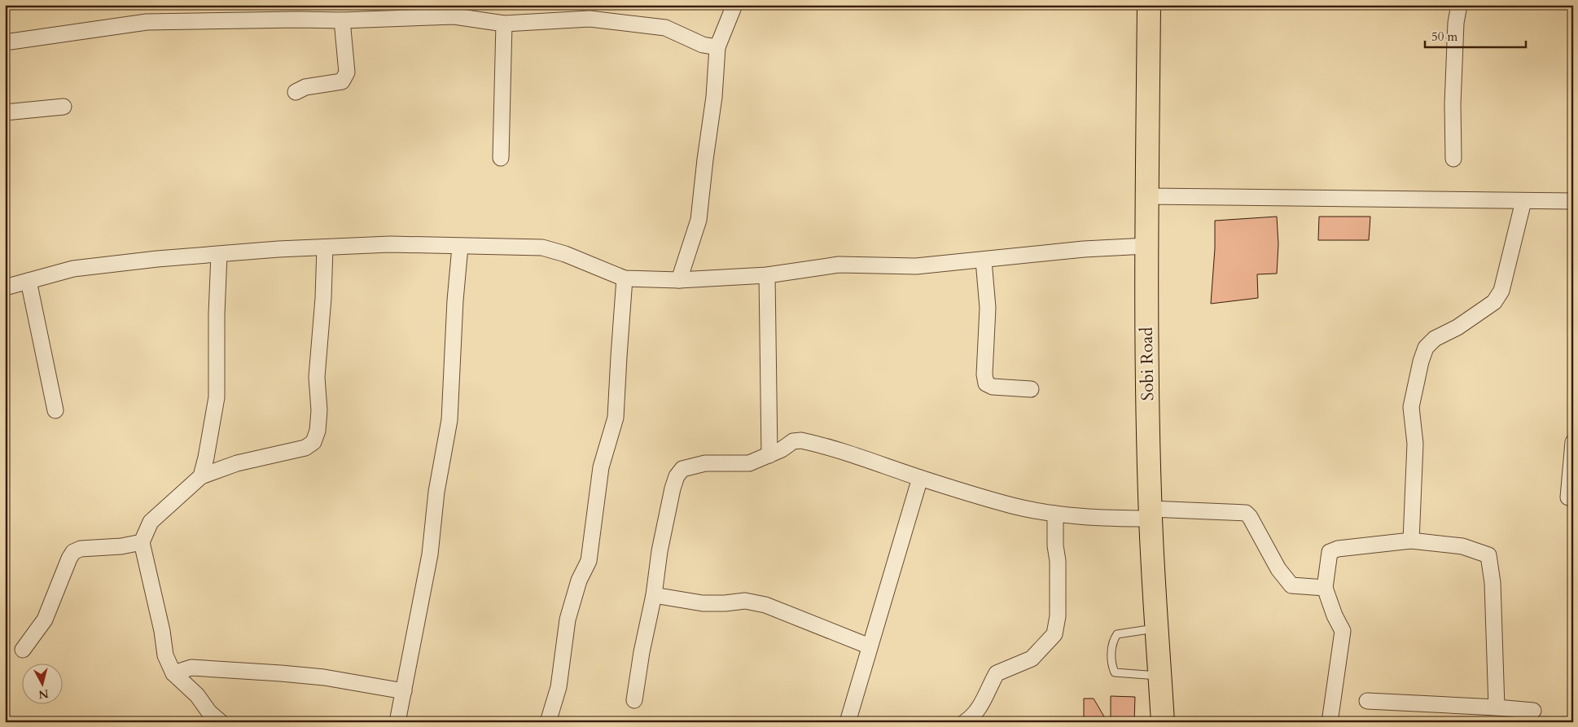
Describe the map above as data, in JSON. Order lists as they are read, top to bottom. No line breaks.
{"streets":{"highway":["Sobi Road"]},"scale_bar":"50 m","north":"bottom"}
